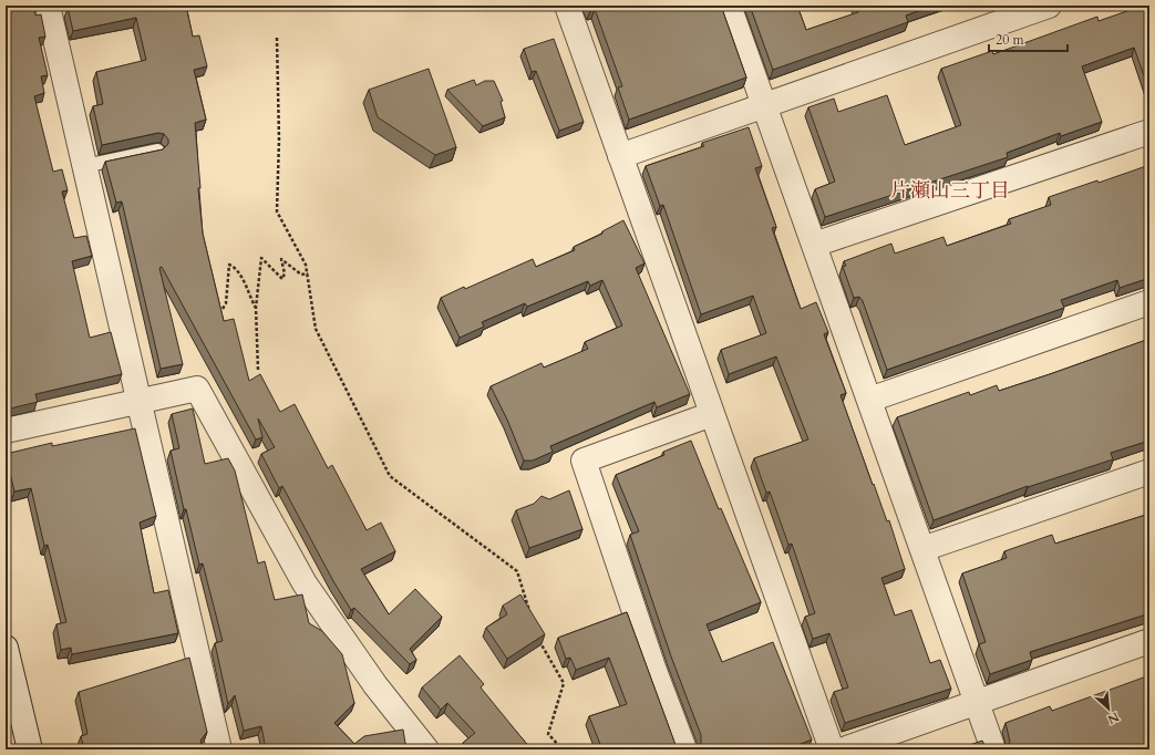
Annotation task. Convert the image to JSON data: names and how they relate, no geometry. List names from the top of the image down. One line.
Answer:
{"districts":["片瀬山三丁目"],"scale_bar":"20 m","north":"bottom right"}
